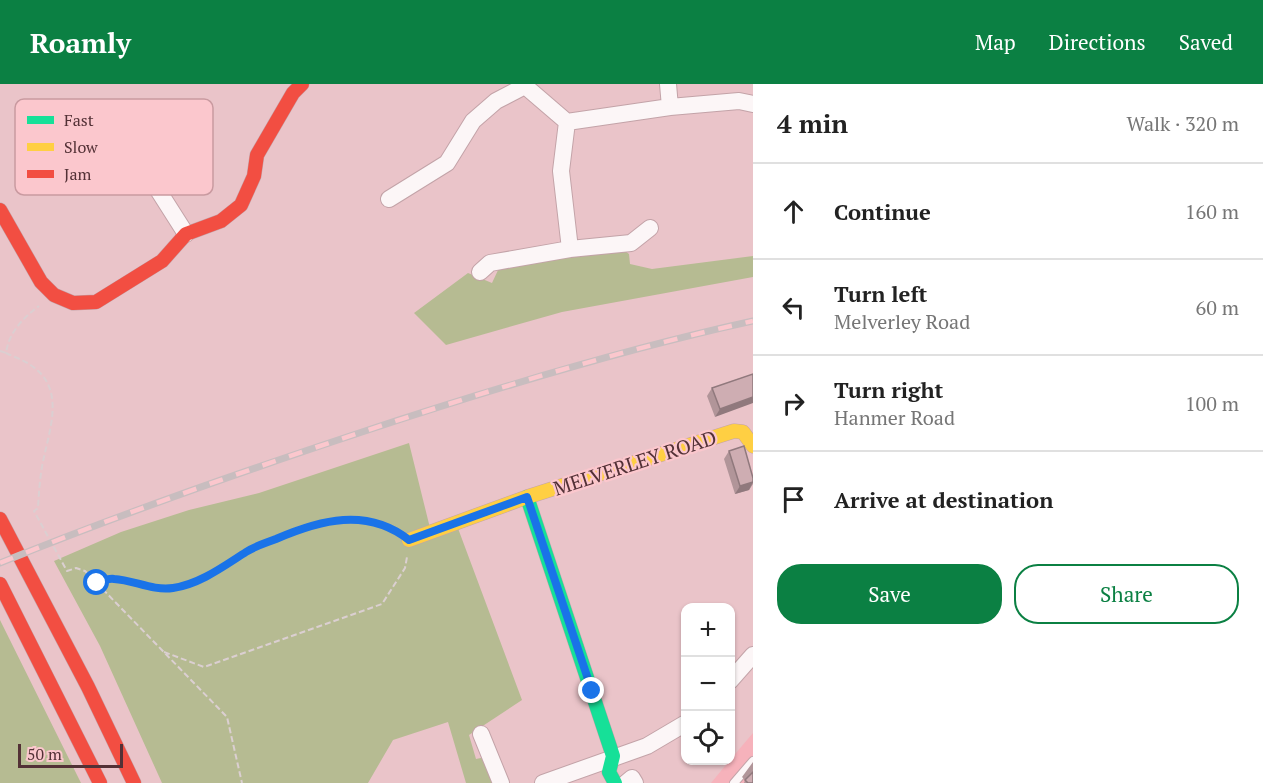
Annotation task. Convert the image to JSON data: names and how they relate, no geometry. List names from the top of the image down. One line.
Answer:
{"streets":{"main road":["MELVERLEY ROAD"]},"legend":["Fast","Slow","Jam"],"scale_bar":"50 m","page":{"header":"Roamly","nav":["Map","Directions","Saved"],"heading":["4 min","Walk · 320 m"],"list":[["Continue","160 m"],["Turn left","Melverley Road","60 m"],["Turn right","Hanmer Road","100 m"],"Arrive at destination"],"buttons":["Save","Share"],"map_buttons":["+","−"],"scale":"50 m"}}
